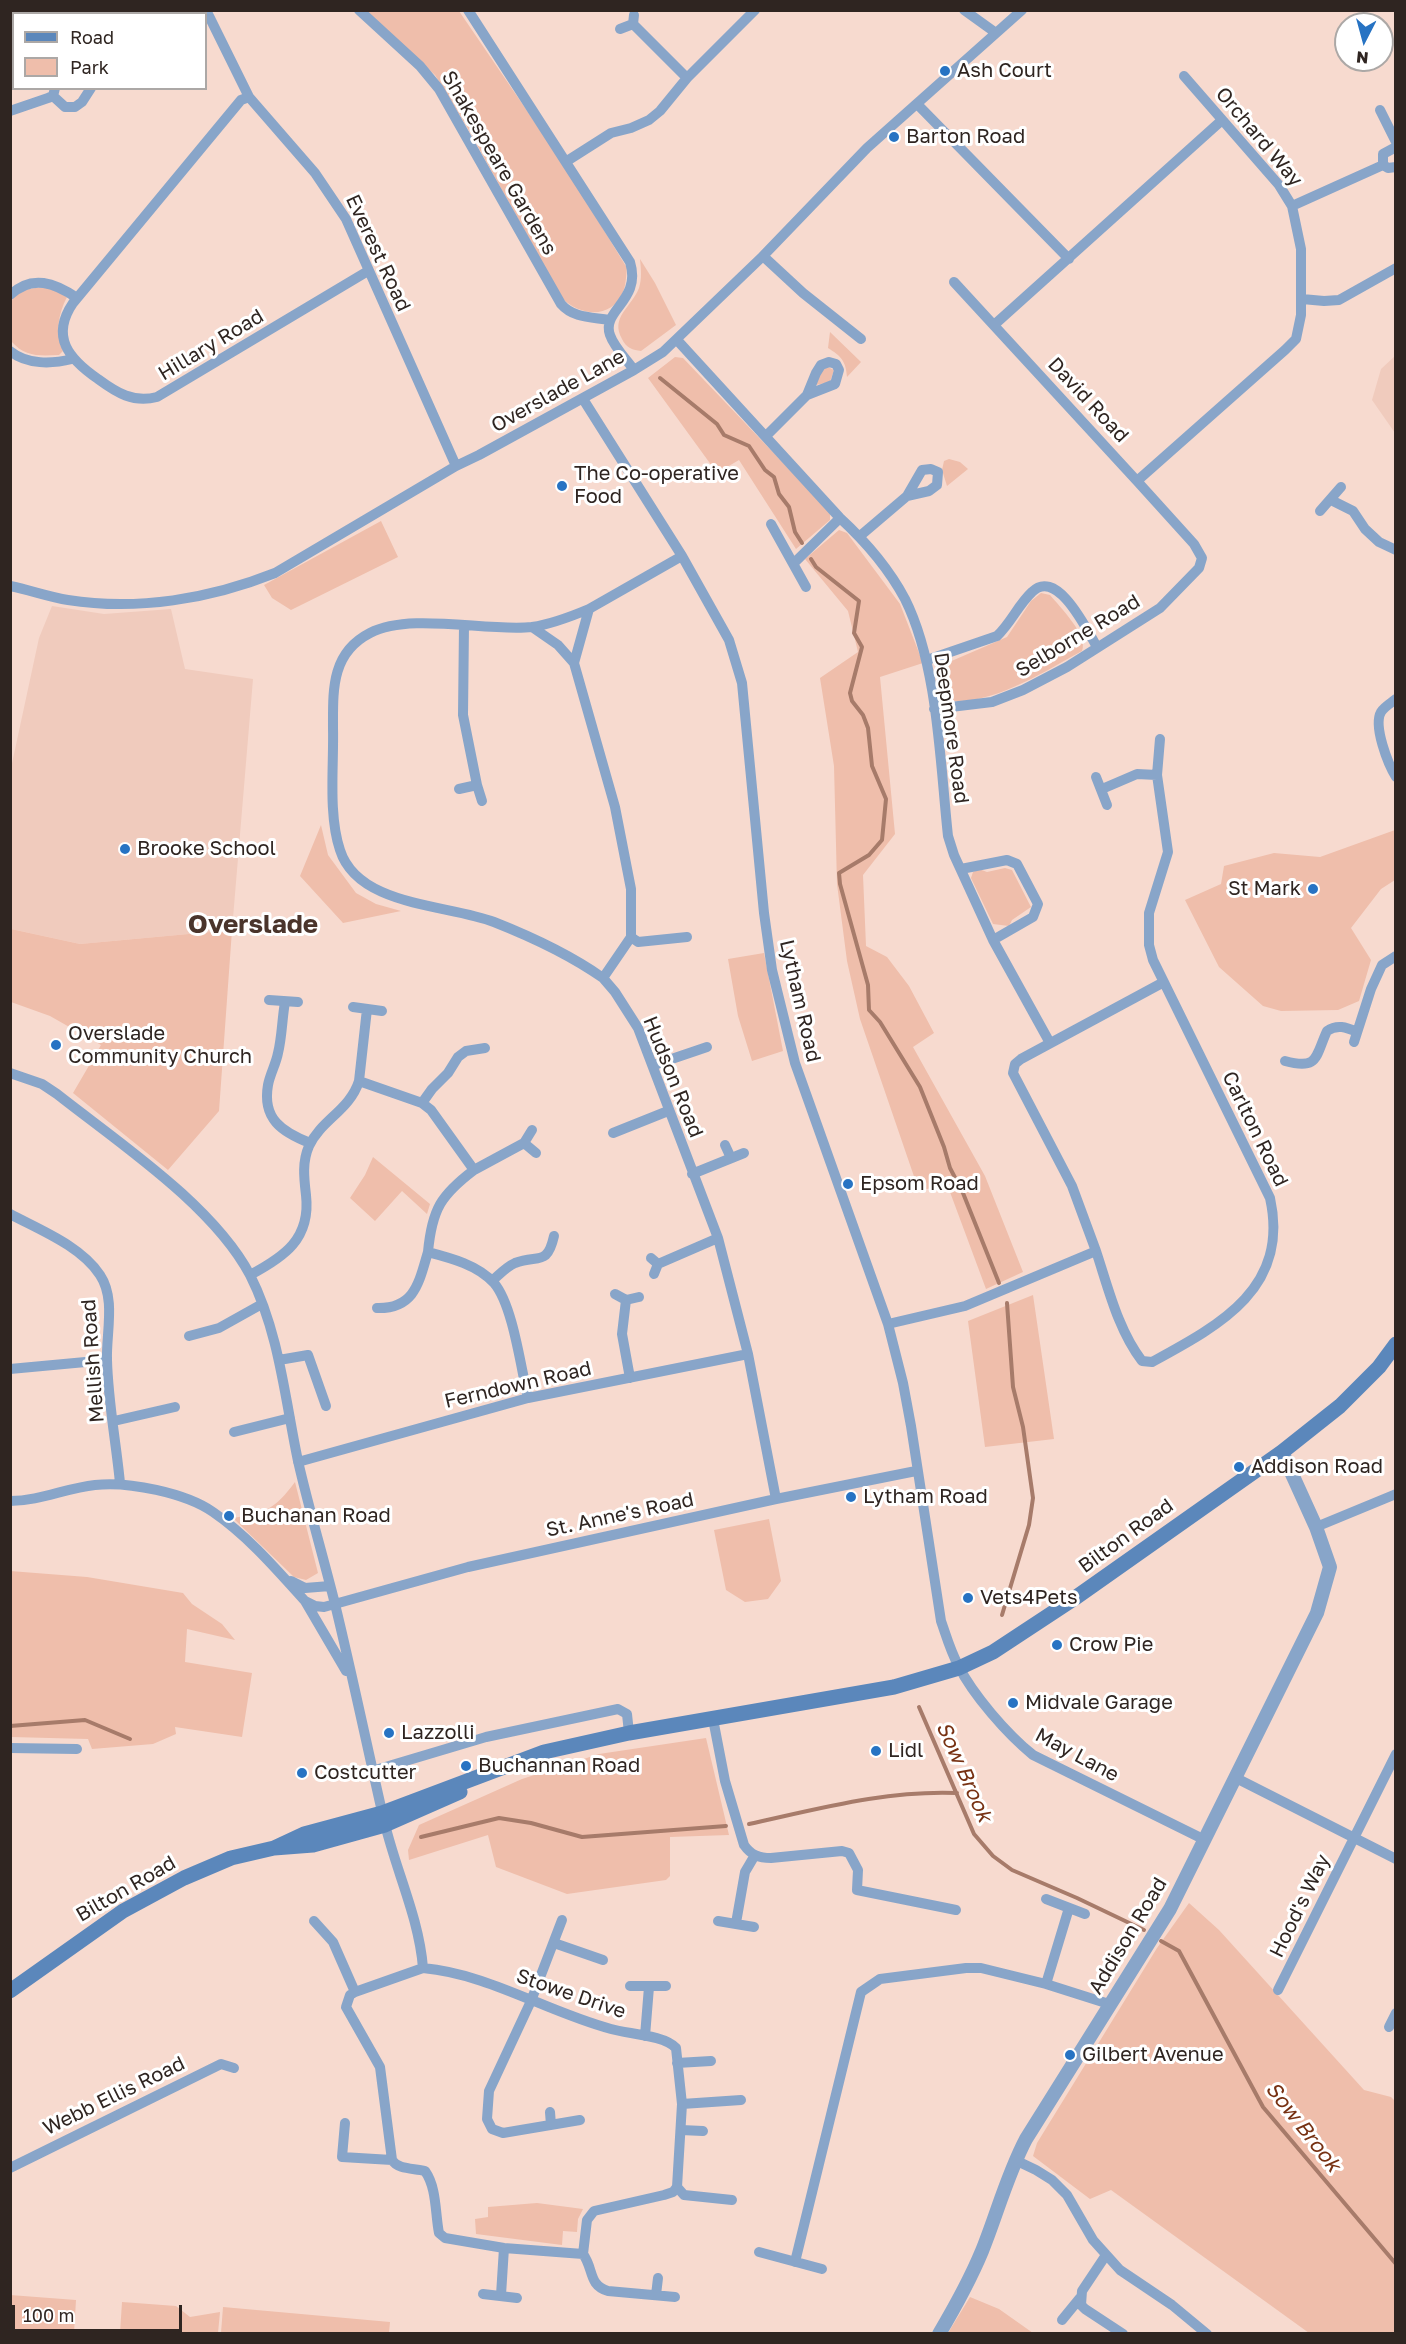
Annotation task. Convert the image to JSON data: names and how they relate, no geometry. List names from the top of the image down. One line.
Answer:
{"streets":{"main road":["Bilton Road"],"street":["Orchard Way","Shakespeare Gardens","Everest Road","Hillary Road","Overslade Lane","David Road","Selborne Road","Deepmore Road","Lytham Road","Hudson Road","Carlton Road","Mellish Road","Ferndown Road","St. Anne's Road","May Lane","Hood's Way","Addison Road","Stowe Drive","Webb Ellis Road"]},"crossings":[["Orchard Way","David Road"],["Everest Road","Hillary Road"],["Everest Road","Overslade Lane"],["Overslade Lane","Deepmore Road"],["Overslade Lane","Lytham Road"],["David Road","Selborne Road"],["Selborne Road","Deepmore Road"],["Lytham Road","St. Anne's Road"],["Lytham Road","Bilton Road"],["Lytham Road","May Lane"],["Hudson Road","Ferndown Road"],["Hudson Road","St. Anne's Road"],["Bilton Road","May Lane"],["Bilton Road","Addison Road"],["May Lane","Addison Road"]],"districts":["Overslade"],"water":["Sow Brook"],"places":["Ash Court","Barton Road","The Co-operative Food","Brooke School","St Mark","Overslade Community Church","Epsom Road","Addison Road","Lytham Road","Buchanan Road","Vets4Pets","Crow Pie","Midvale Garage","Lazzolli","Lidl","Buchannan Road","Costcutter","Gilbert Avenue"],"legend":["Road","Park"],"scale_bar":"100 m","north":"bottom"}
